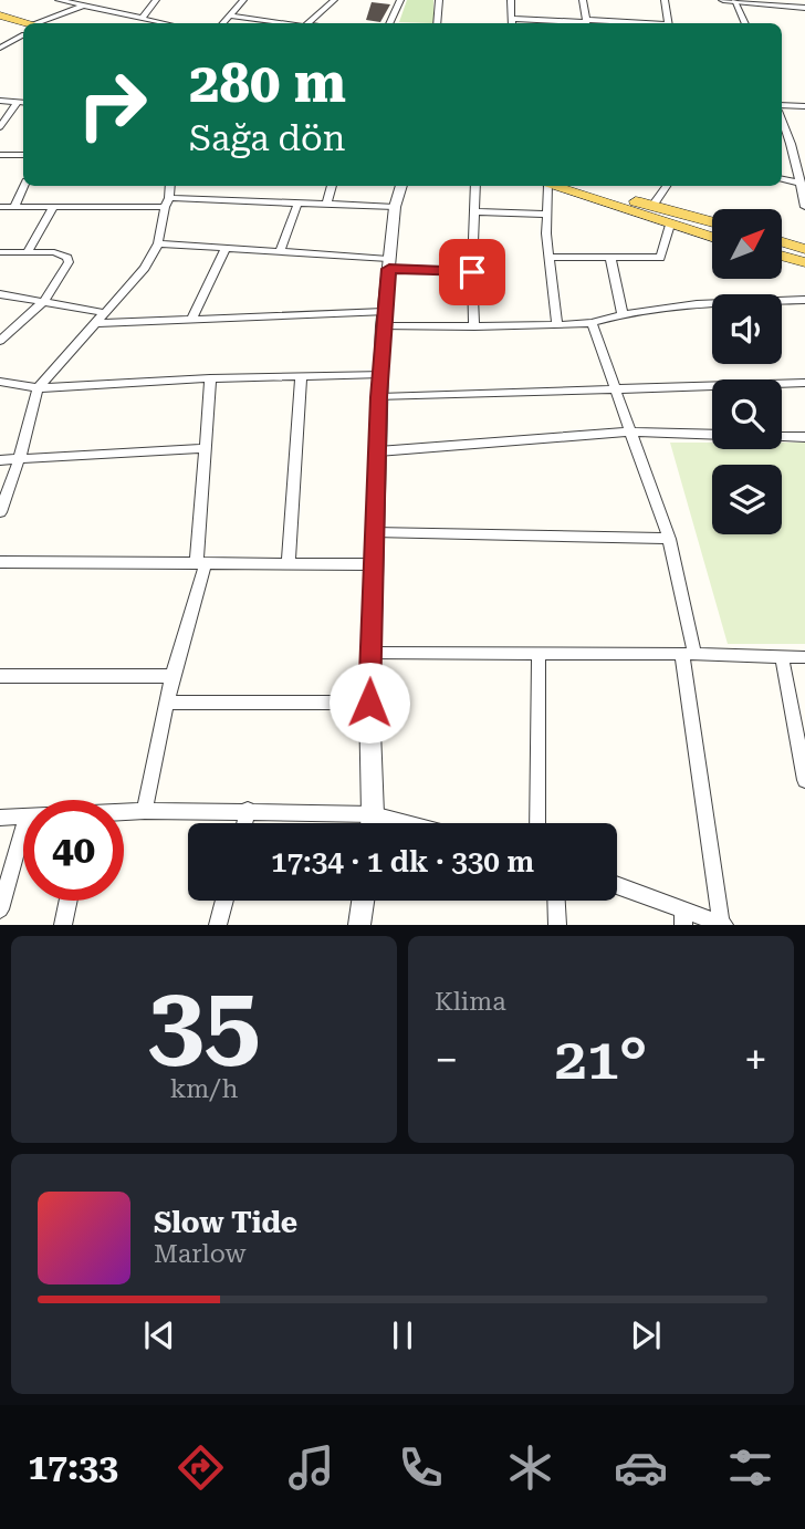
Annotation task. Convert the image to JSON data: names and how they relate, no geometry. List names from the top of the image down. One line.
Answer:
{"north":"top right","page":{"turn":["280 m","Sağa dön"],"limit":"40","trip":"17:34 · 1 dk · 330 m","tile":[["35","km/h"],"Klima"],"heat":["−","21°","+"],"song":["Slow Tide","Marlow"],"tabs":"17:33"}}
